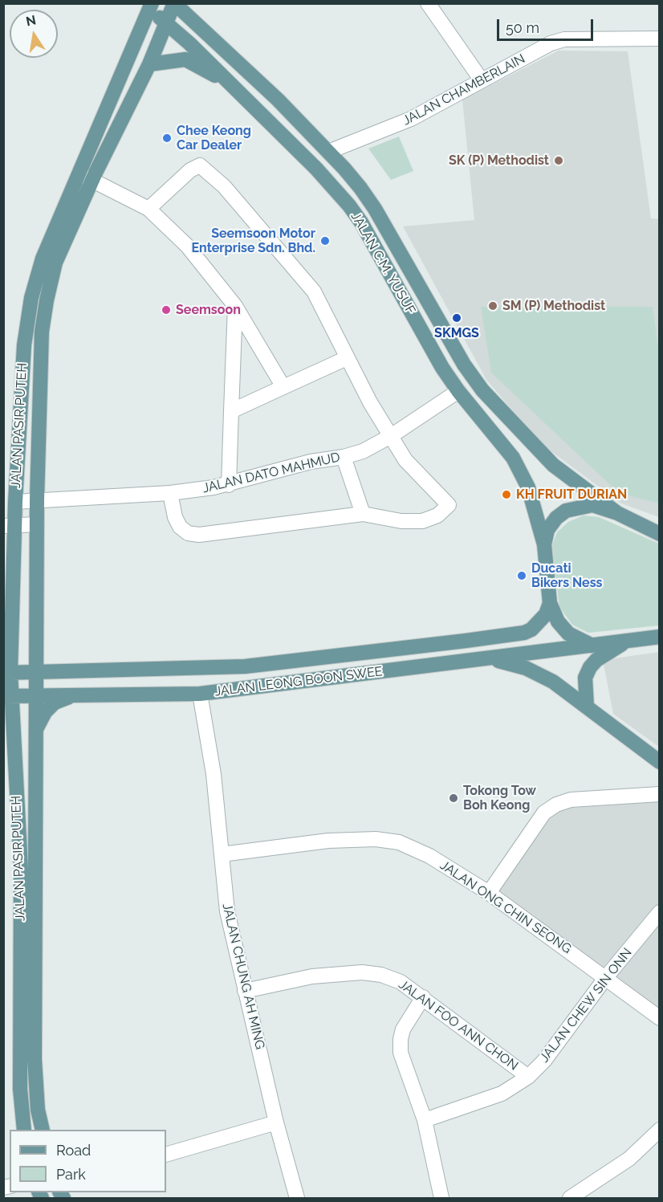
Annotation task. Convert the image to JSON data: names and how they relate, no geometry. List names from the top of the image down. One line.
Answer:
{"streets":{"main road":["JALAN C.M. YUSUF","JALAN PASIR PUTEH","JALAN LEONG BOON SWEE"],"street":["JALAN CHAMBERLAIN","JALAN DATO MAHMUD","JALAN ONG CHIN SEONG","JALAN CHUNG AH MING","JALAN CHEW SIN ONN","JALAN FOO ANN CHON"]},"crossings":[["JALAN CHAMBERLAIN","JALAN C.M. YUSUF"],["JALAN C.M. YUSUF","JALAN PASIR PUTEH"],["JALAN C.M. YUSUF","JALAN DATO MAHMUD"],["JALAN C.M. YUSUF","JALAN LEONG BOON SWEE"],["JALAN PASIR PUTEH","JALAN DATO MAHMUD"],["JALAN PASIR PUTEH","JALAN LEONG BOON SWEE"],["JALAN LEONG BOON SWEE","JALAN CHUNG AH MING"],["JALAN ONG CHIN SEONG","JALAN CHUNG AH MING"],["JALAN ONG CHIN SEONG","JALAN CHEW SIN ONN"],["JALAN CHUNG AH MING","JALAN FOO ANN CHON"],["JALAN CHEW SIN ONN","JALAN FOO ANN CHON"]],"places":["Chee Keong Car Dealer","SK (P) Methodist","Seemsoon Motor Enterprise Sdn. Bhd.","SM (P) Methodist","Seemsoon","SKMGS","KH FRUIT DURIAN","Ducati Bikers Ness","Tokong Tow Boh Keong"],"legend":["Road","Park"],"scale_bar":"50 m","north":"top"}
